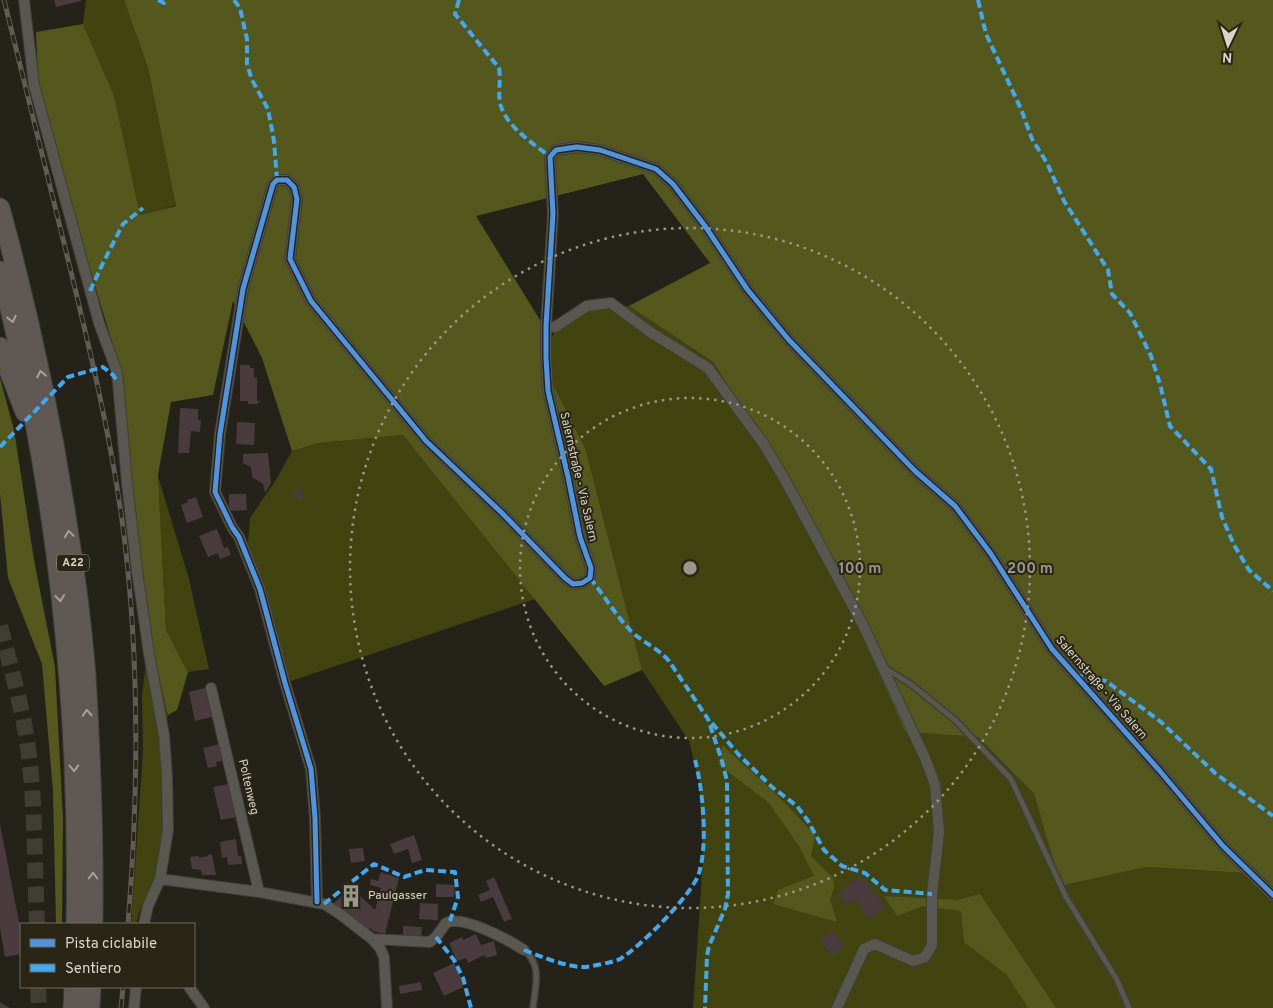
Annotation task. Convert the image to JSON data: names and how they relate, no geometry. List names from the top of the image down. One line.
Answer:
{"streets":{"highway":["A22"],"street":["Salernstraße - Via Salern","Poltenweg"]},"places":{"building":["Paulgasser"]},"legend":["Pista ciclabile","Sentiero"],"north":"bottom","rings":["100 m","200 m"]}
